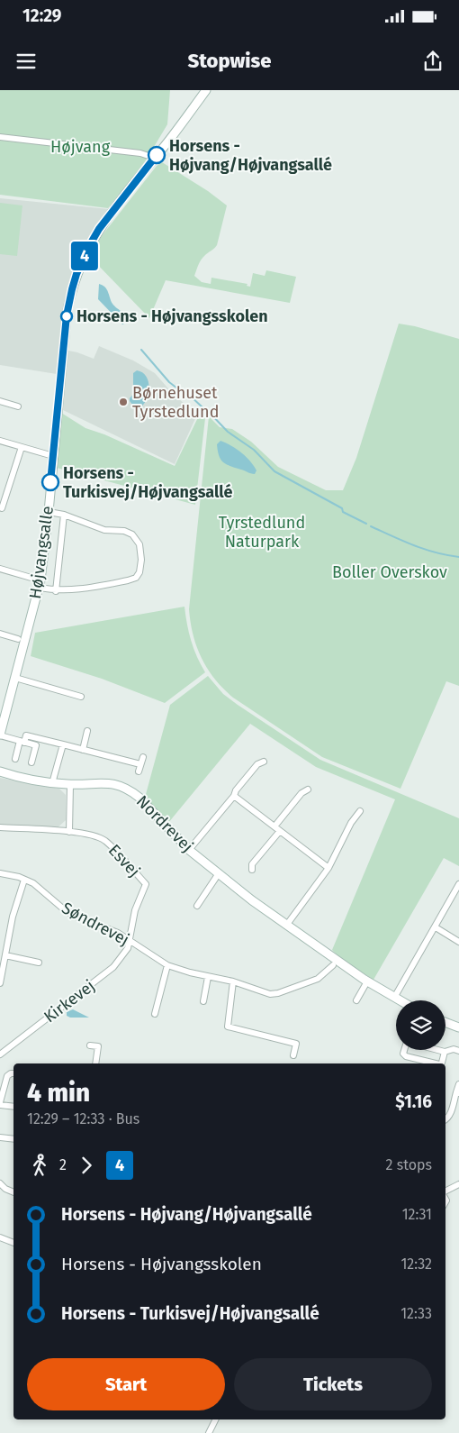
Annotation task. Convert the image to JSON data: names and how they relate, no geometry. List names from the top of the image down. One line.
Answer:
{"streets":{"street":["Højvangsalle","Nordrevej","Esvej","Søndrevej","Kirkevej"]},"crossings":[["Esvej","Søndrevej"],["Esvej","Kirkevej"],["Søndrevej","Kirkevej"]],"parks":["Højvang","Tyrstedlund Naturpark","Boller Overskov"],"places":["Horsens - Højvang/Højvangsallé","Horsens - Højvangsskolen","Børnehuset Tyrstedlund","Horsens - Turkisvej/Højvangsallé"],"lines":["bus line 4"],"page":{"status":"12:29","header":"Stopwise","on_map":"4","heading":["4 min","12:29 – 12:33 · Bus","$1.16"],"legs":["2","4","2 stops"],"list":[{"name":"Horsens - Højvang/Højvangsallé","value":"12:31"},{"name":"Horsens - Højvangsskolen","value":"12:32"},{"name":"Horsens - Turkisvej/Højvangsallé","value":"12:33"}],"buttons":["Start","Tickets"]}}
